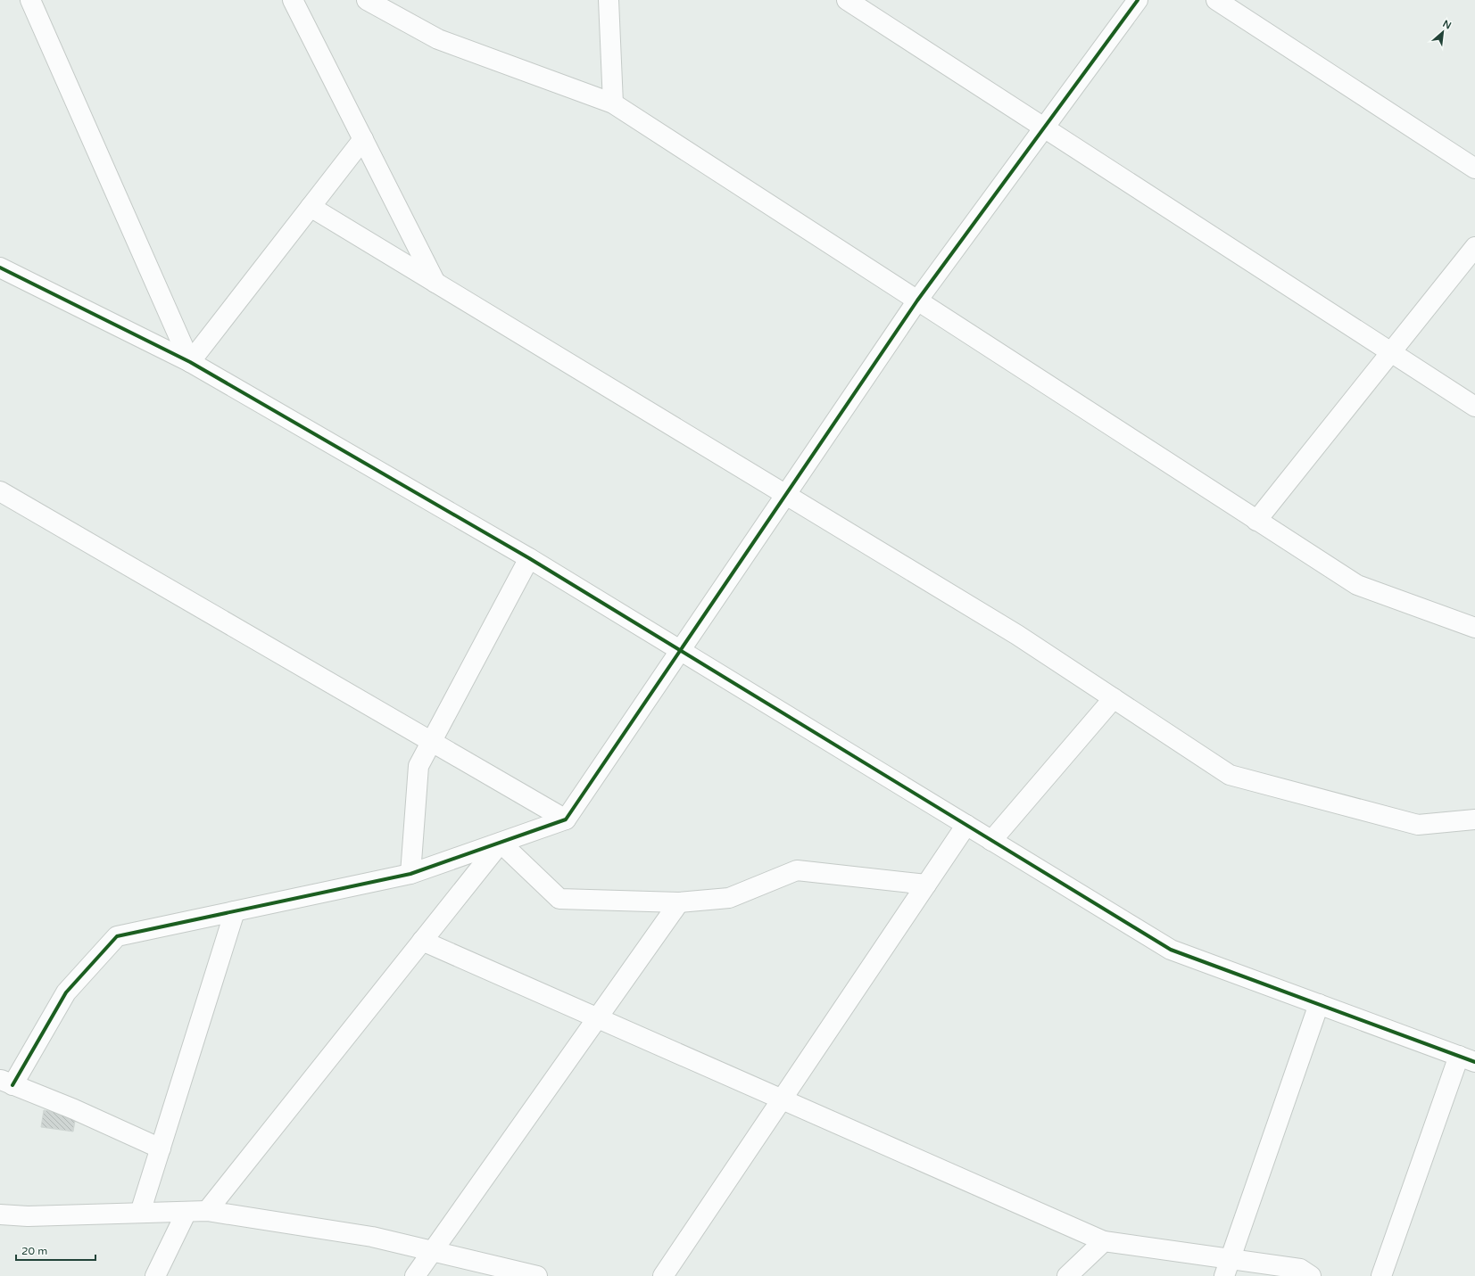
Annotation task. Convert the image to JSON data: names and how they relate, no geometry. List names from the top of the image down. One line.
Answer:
{"scale_bar":"20 m","north":"top right"}
